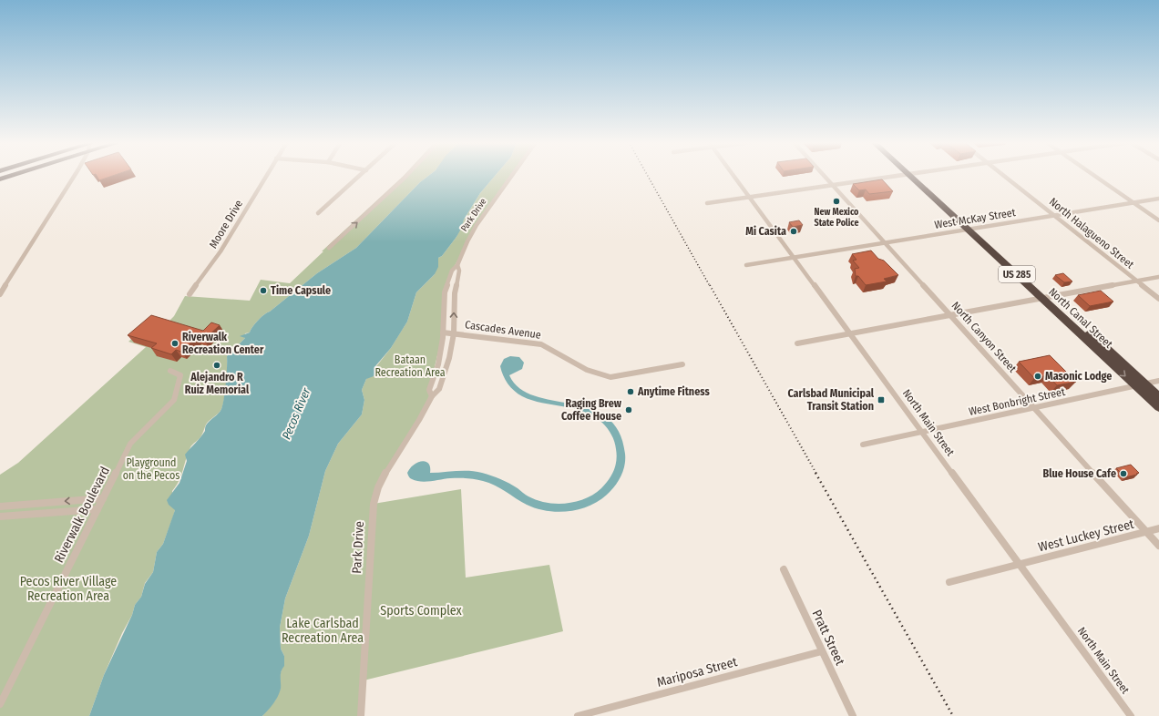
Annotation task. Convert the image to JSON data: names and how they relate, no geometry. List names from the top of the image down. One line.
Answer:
{"streets":{"highway":["US 285","North Canal Street"],"street":["Park Drive","West McKay Street","Moore Drive","North Halagueno Street","Cascades Avenue","North Canyon Street","West Bonbright Street","North Main Street","Riverwalk Boulevard","West Luckey Street","Pratt Street","Mariposa Street"]},"crossings":[["Park Drive","Cascades Avenue"],["West McKay Street","North Halagueno Street"],["West McKay Street","North Canal Street"],["West McKay Street","North Canyon Street"],["West McKay Street","North Main Street"],["North Canal Street","West Bonbright Street"],["North Canyon Street","West Bonbright Street"],["North Canyon Street","West Luckey Street"],["West Bonbright Street","North Main Street"],["North Main Street","West Luckey Street"],["Pratt Street","Mariposa Street"]],"water":["Pecos River"],"parks":["Bataan Recreation Area","Playground on the Pecos","Pecos River Village Recreation Area","Sports Complex","Lake Carlsbad Recreation Area"],"places":{"other":["New Mexico State Police","Mi Casita","Time Capsule","Riverwalk Recreation Center","Alejandro R Ruiz Memorial","Masonic Lodge","Anytime Fitness","Raging Brew Coffee House","Blue House Cafe"],"transit":["Carlsbad Municipal Transit Station"]}}
